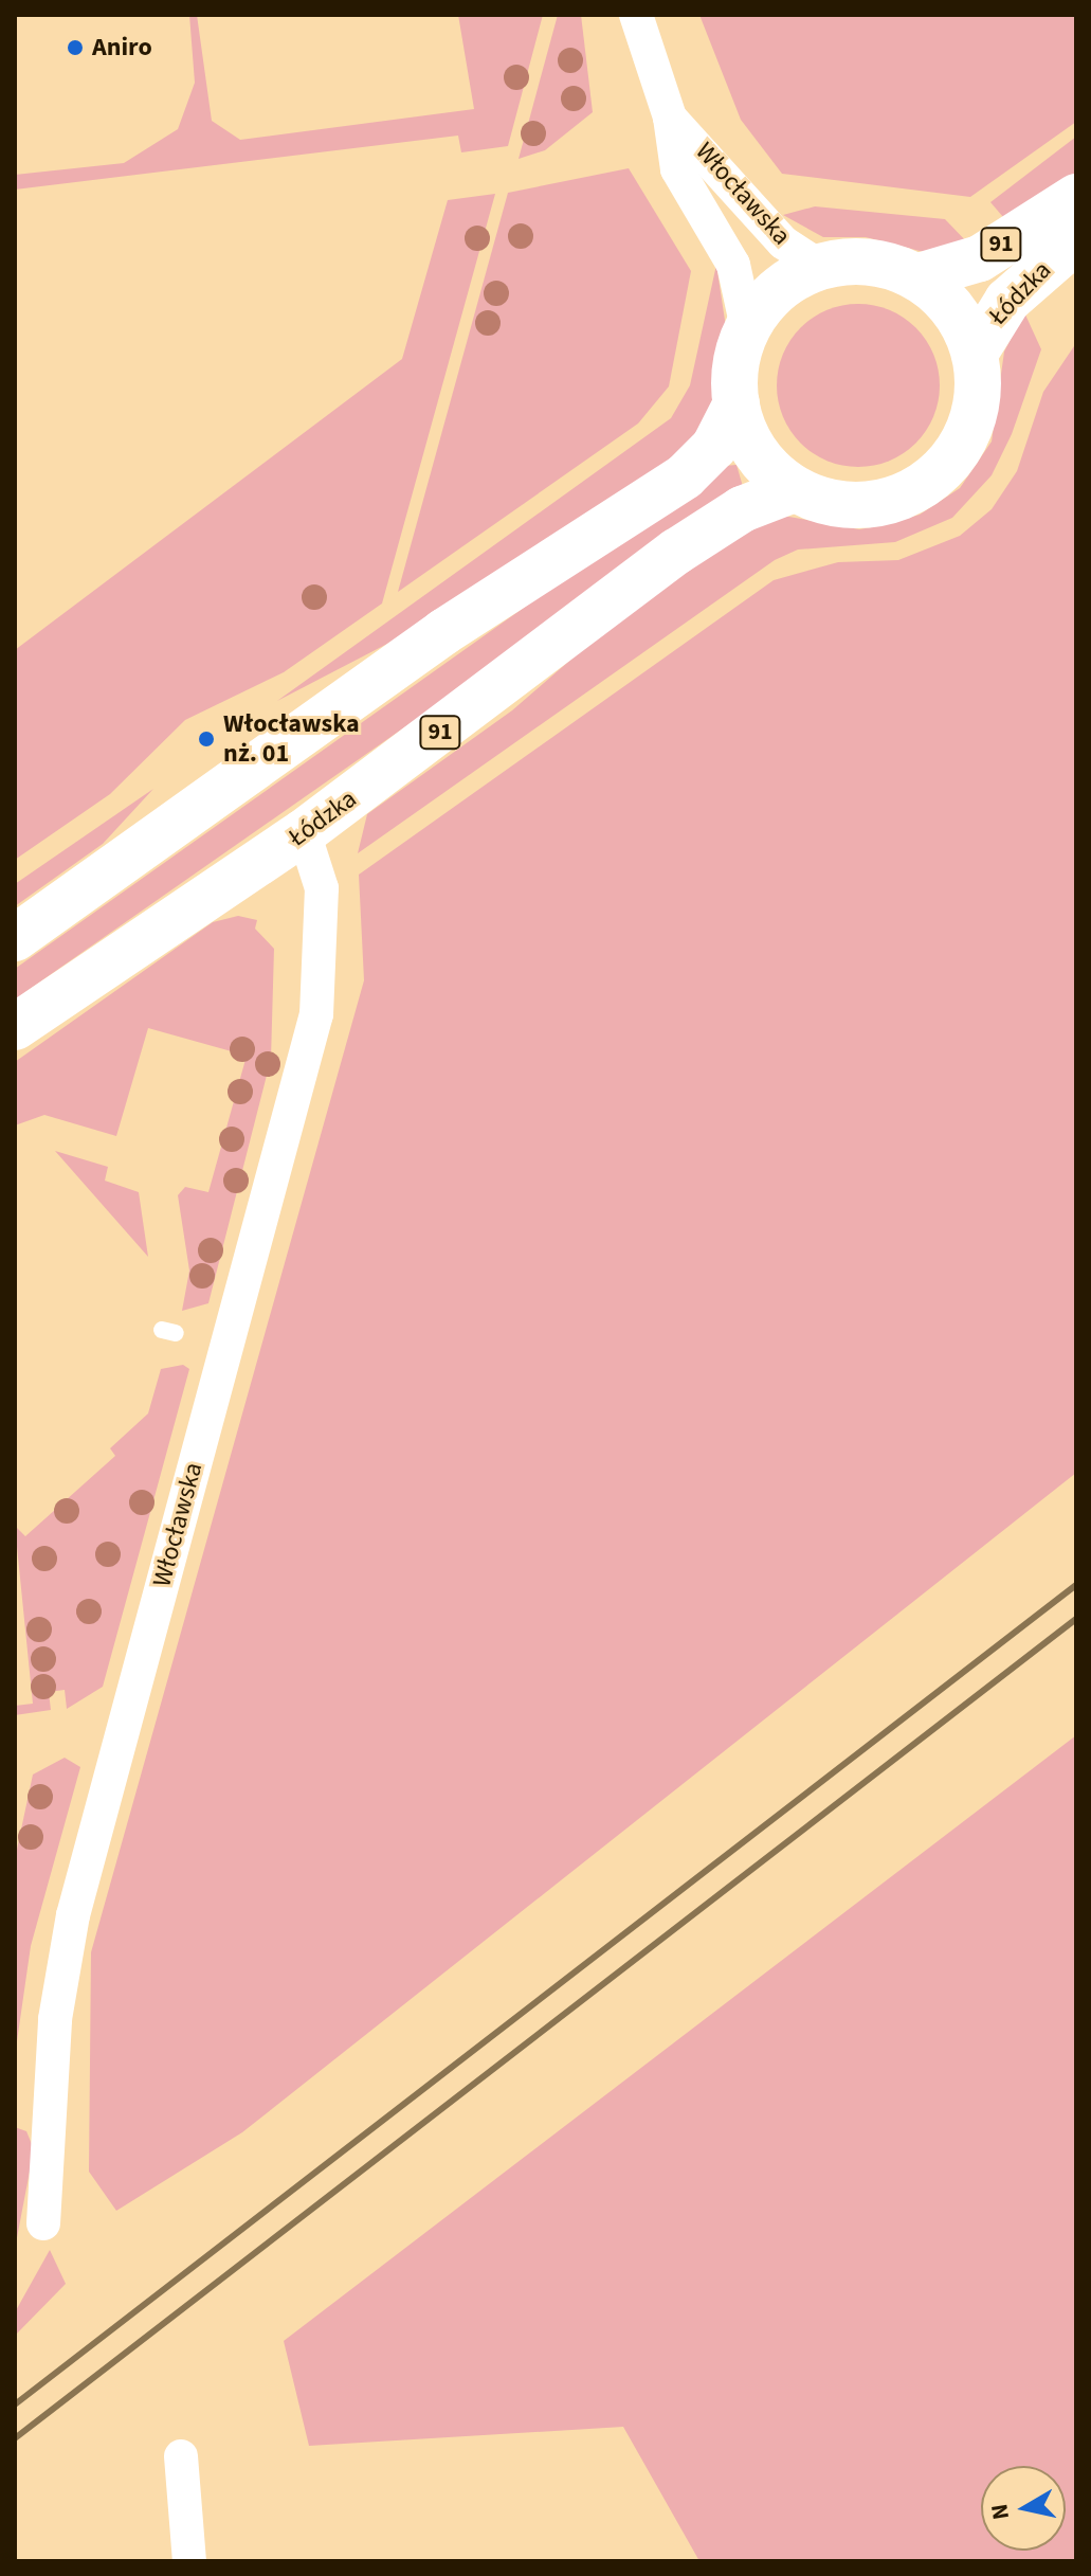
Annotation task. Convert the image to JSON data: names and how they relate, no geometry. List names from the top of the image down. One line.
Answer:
{"streets":{"main road":["91","Łódzka"],"street":["Włocławska"]},"crossings":[["Włocławska","91"],["Włocławska","Łódzka"],["91","Łódzka"]],"places":["Aniro","Włocławska nż. 01"],"north":"left"}
